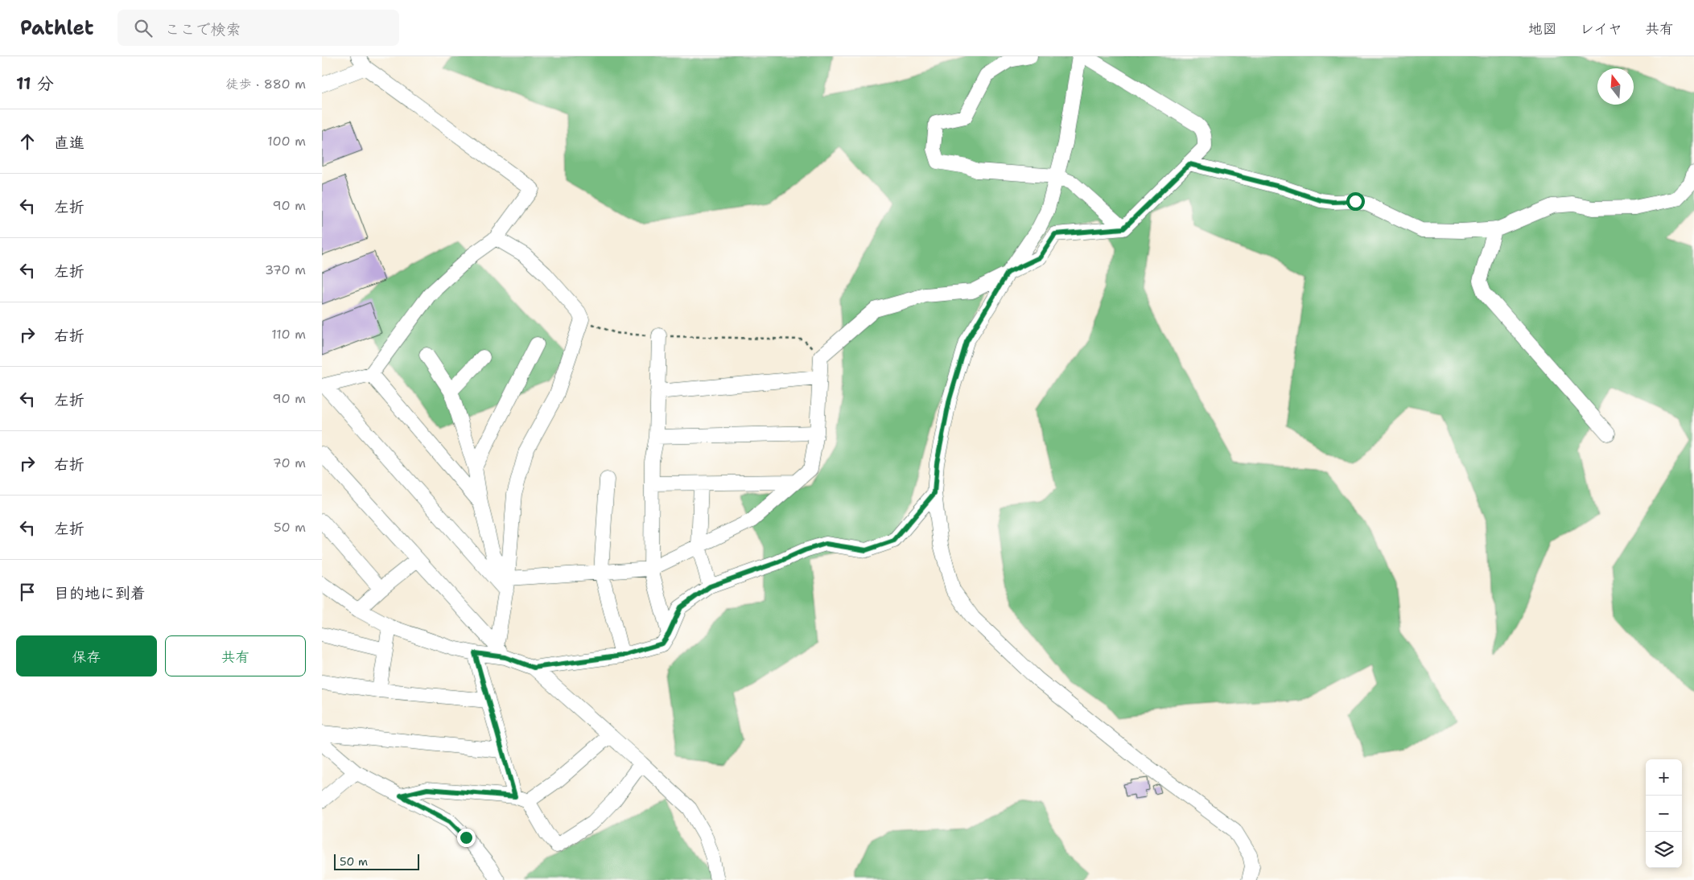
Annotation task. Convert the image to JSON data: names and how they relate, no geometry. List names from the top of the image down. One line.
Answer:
{"scale_bar":"50 m","north":"top","page":{"header":"Pathlet","search":"ここで検索","nav":["地図","レイヤ","共有"],"heading":["11 分","徒歩 · 880 m"],"list":[["直進","100 m"],["左折","90 m"],["左折","370 m"],["右折","110 m"],["左折","90 m"],["右折","70 m"],["左折","50 m"],"目的地に到着"],"buttons":["保存","共有"],"map_buttons":["+","−"],"scale":"50 m"}}
